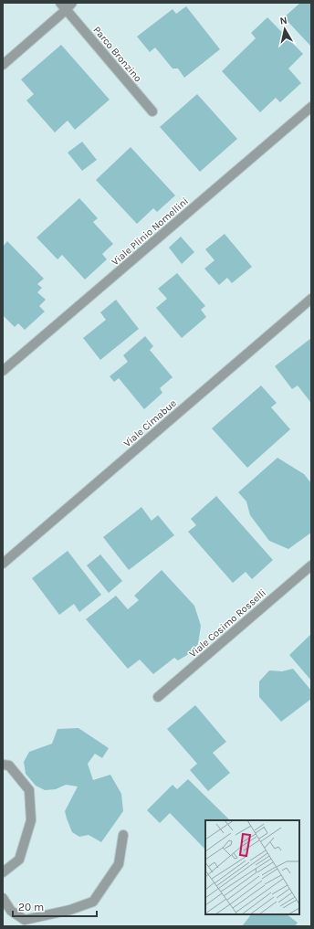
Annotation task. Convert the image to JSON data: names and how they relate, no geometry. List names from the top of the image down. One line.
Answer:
{"streets":{"street":["Parco Bronzino","Viale Plinio Nomellini","Viale Cimabue","Viale Cosimo Rosselli"]},"scale_bar":"20 m","north":"top"}
